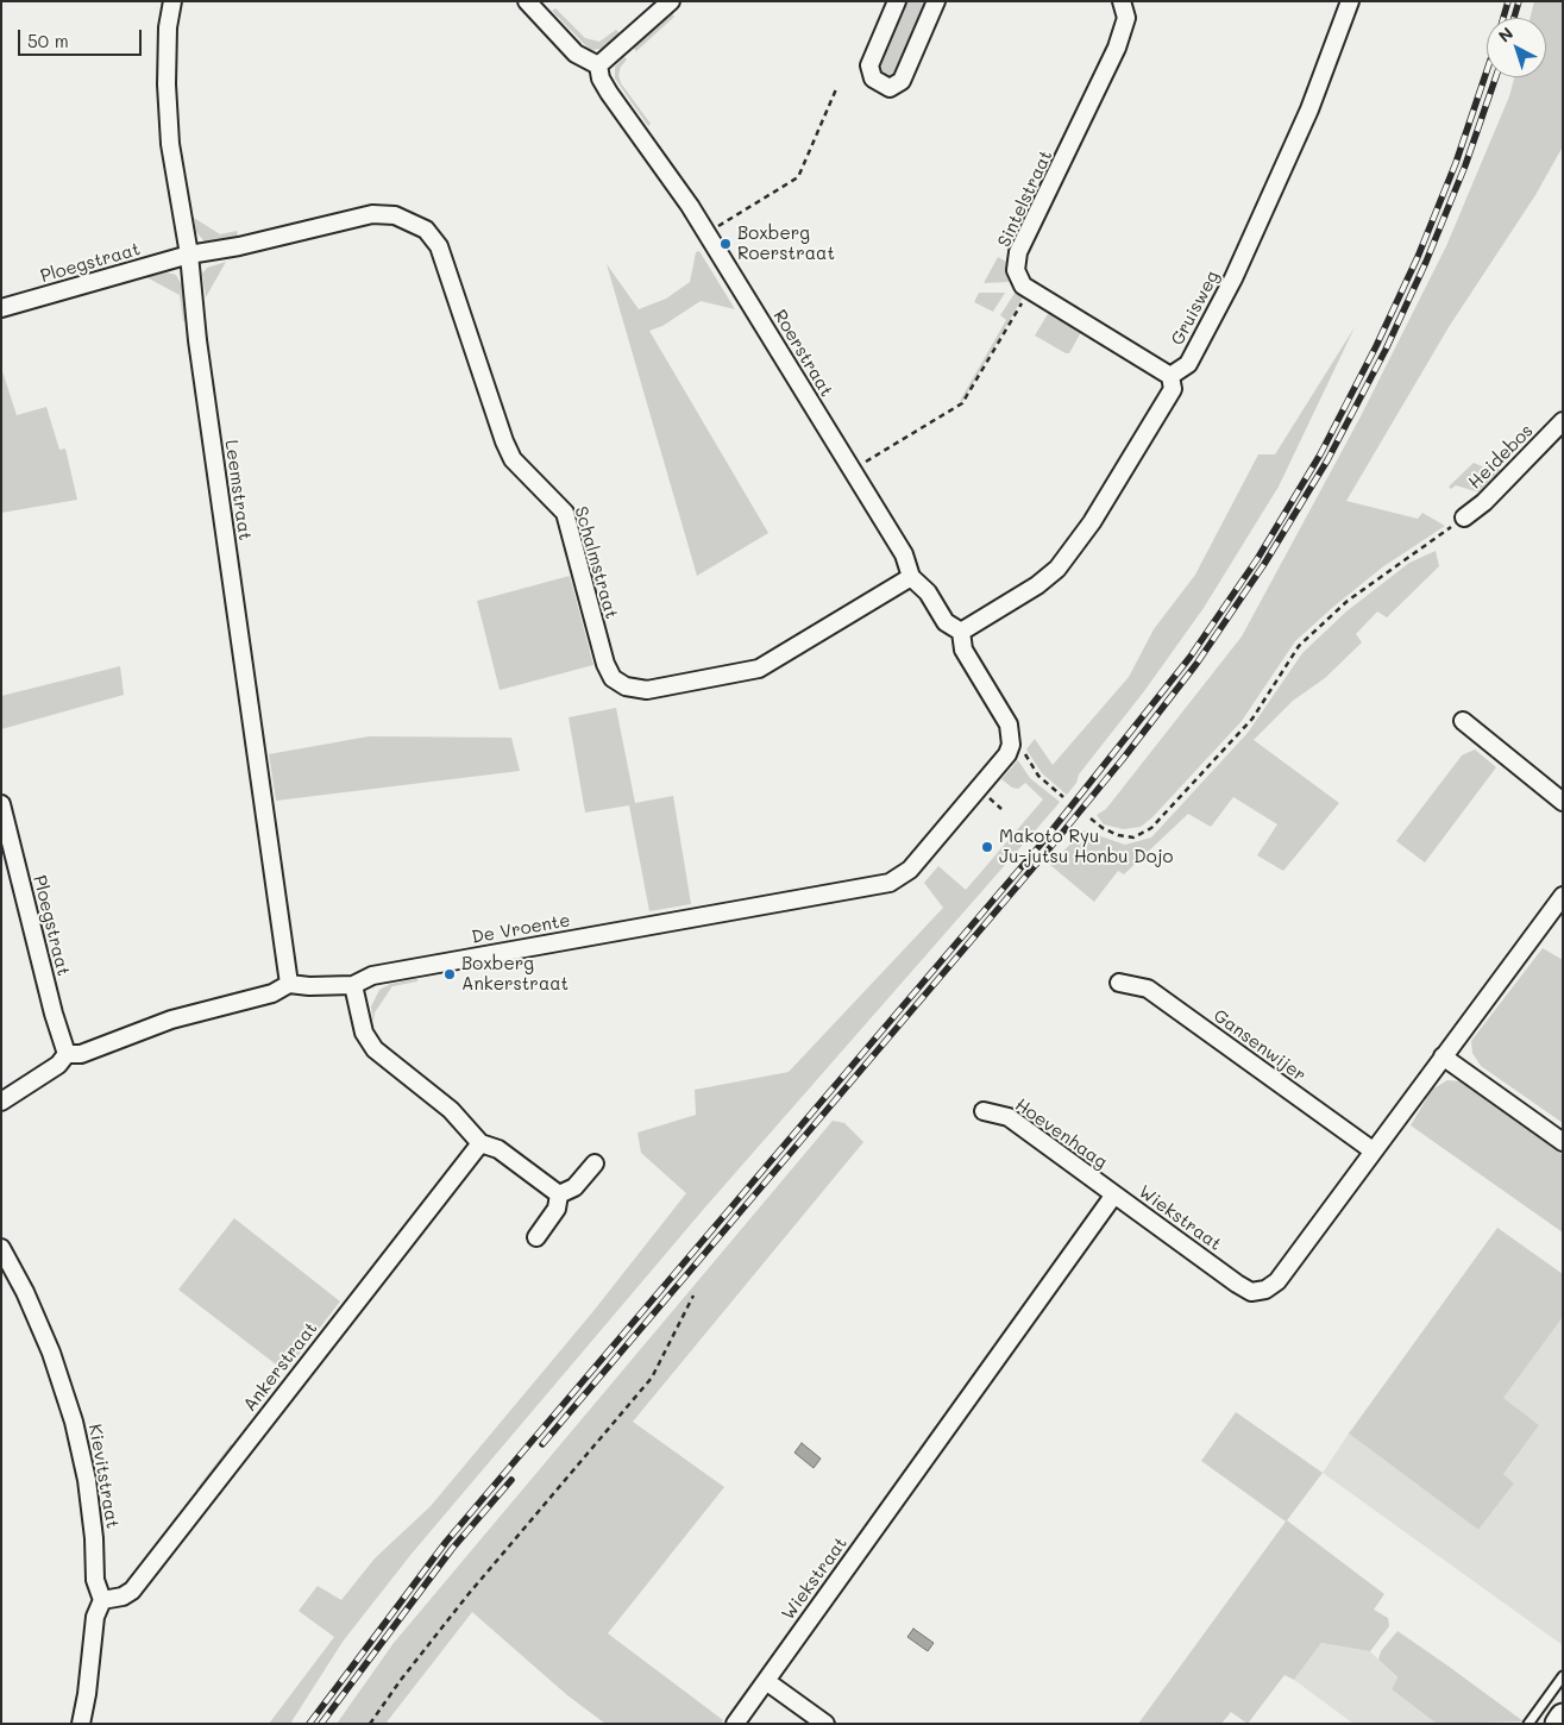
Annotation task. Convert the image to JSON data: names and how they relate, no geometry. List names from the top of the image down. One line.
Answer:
{"streets":{"street":["Sintelstraat","Ploegstraat","Gruisweg","Roerstraat","Heidebos","Leemstraat","Schalmstraat","De Vroente","Gansenwijer","Hoevenhaag","Wiekstraat","Ankerstraat","Kievitstraat"]},"crossings":[["Sintelstraat","Gruisweg"],["Ploegstraat","Leemstraat"],["Ploegstraat","Schalmstraat"],["Ploegstraat","De Vroente"],["Roerstraat","Schalmstraat"],["Roerstraat","De Vroente"],["Leemstraat","Schalmstraat"],["Leemstraat","De Vroente"],["Gansenwijer","Wiekstraat"],["Hoevenhaag","Wiekstraat"],["Ankerstraat","Kievitstraat"]],"places":["Boxberg Roerstraat","Makoto Ryu Ju-jutsu Honbu Dojo","Boxberg Ankerstraat"],"scale_bar":"50 m","north":"top left"}
